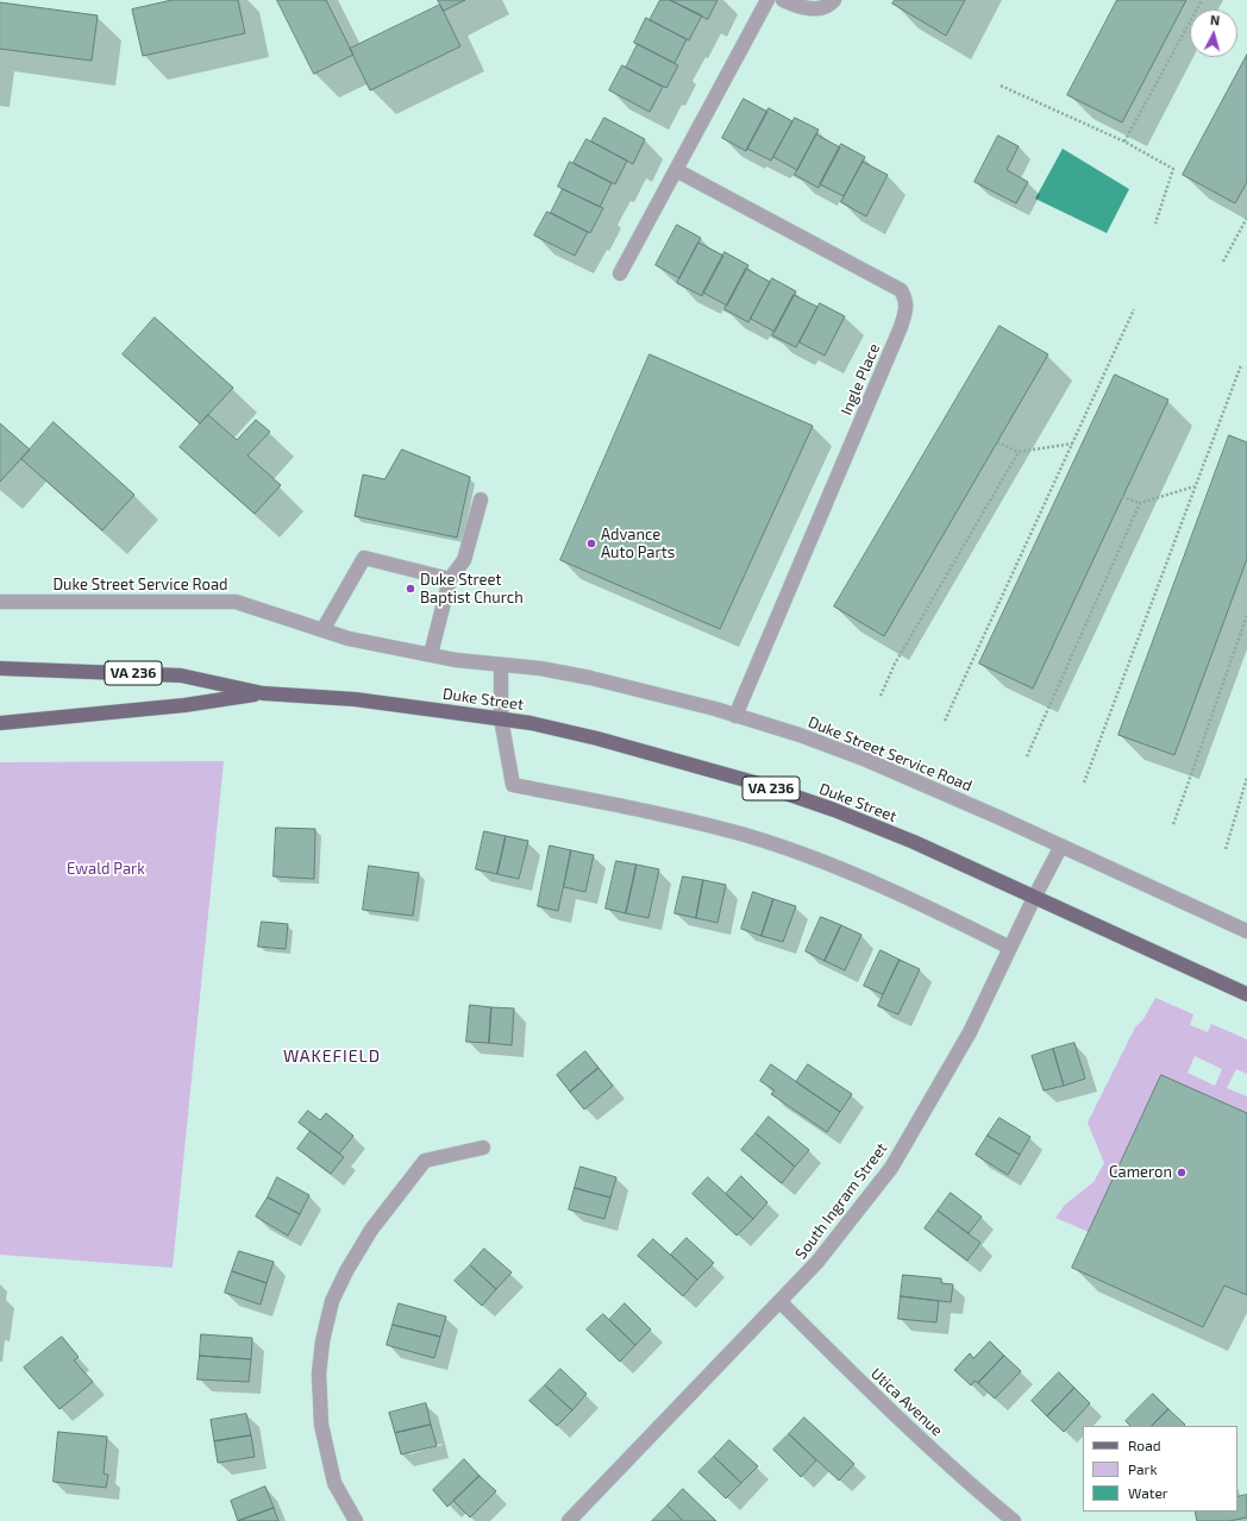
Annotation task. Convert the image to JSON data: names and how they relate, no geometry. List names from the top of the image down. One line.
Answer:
{"streets":{"main road":["VA 236","Duke Street"],"street":["Ingle Place","Duke Street Service Road","South Ingram Street","Utica Avenue"]},"crossings":[["Ingle Place","Duke Street Service Road"],["Duke Street Service Road","South Ingram Street"],["Duke Street","South Ingram Street"],["South Ingram Street","Utica Avenue"]],"districts":["WAKEFIELD"],"parks":["Ewald Park"],"places":["Advance Auto Parts","Duke Street Baptist Church","Cameron"],"legend":["Road","Park","Water"],"north":"top"}
